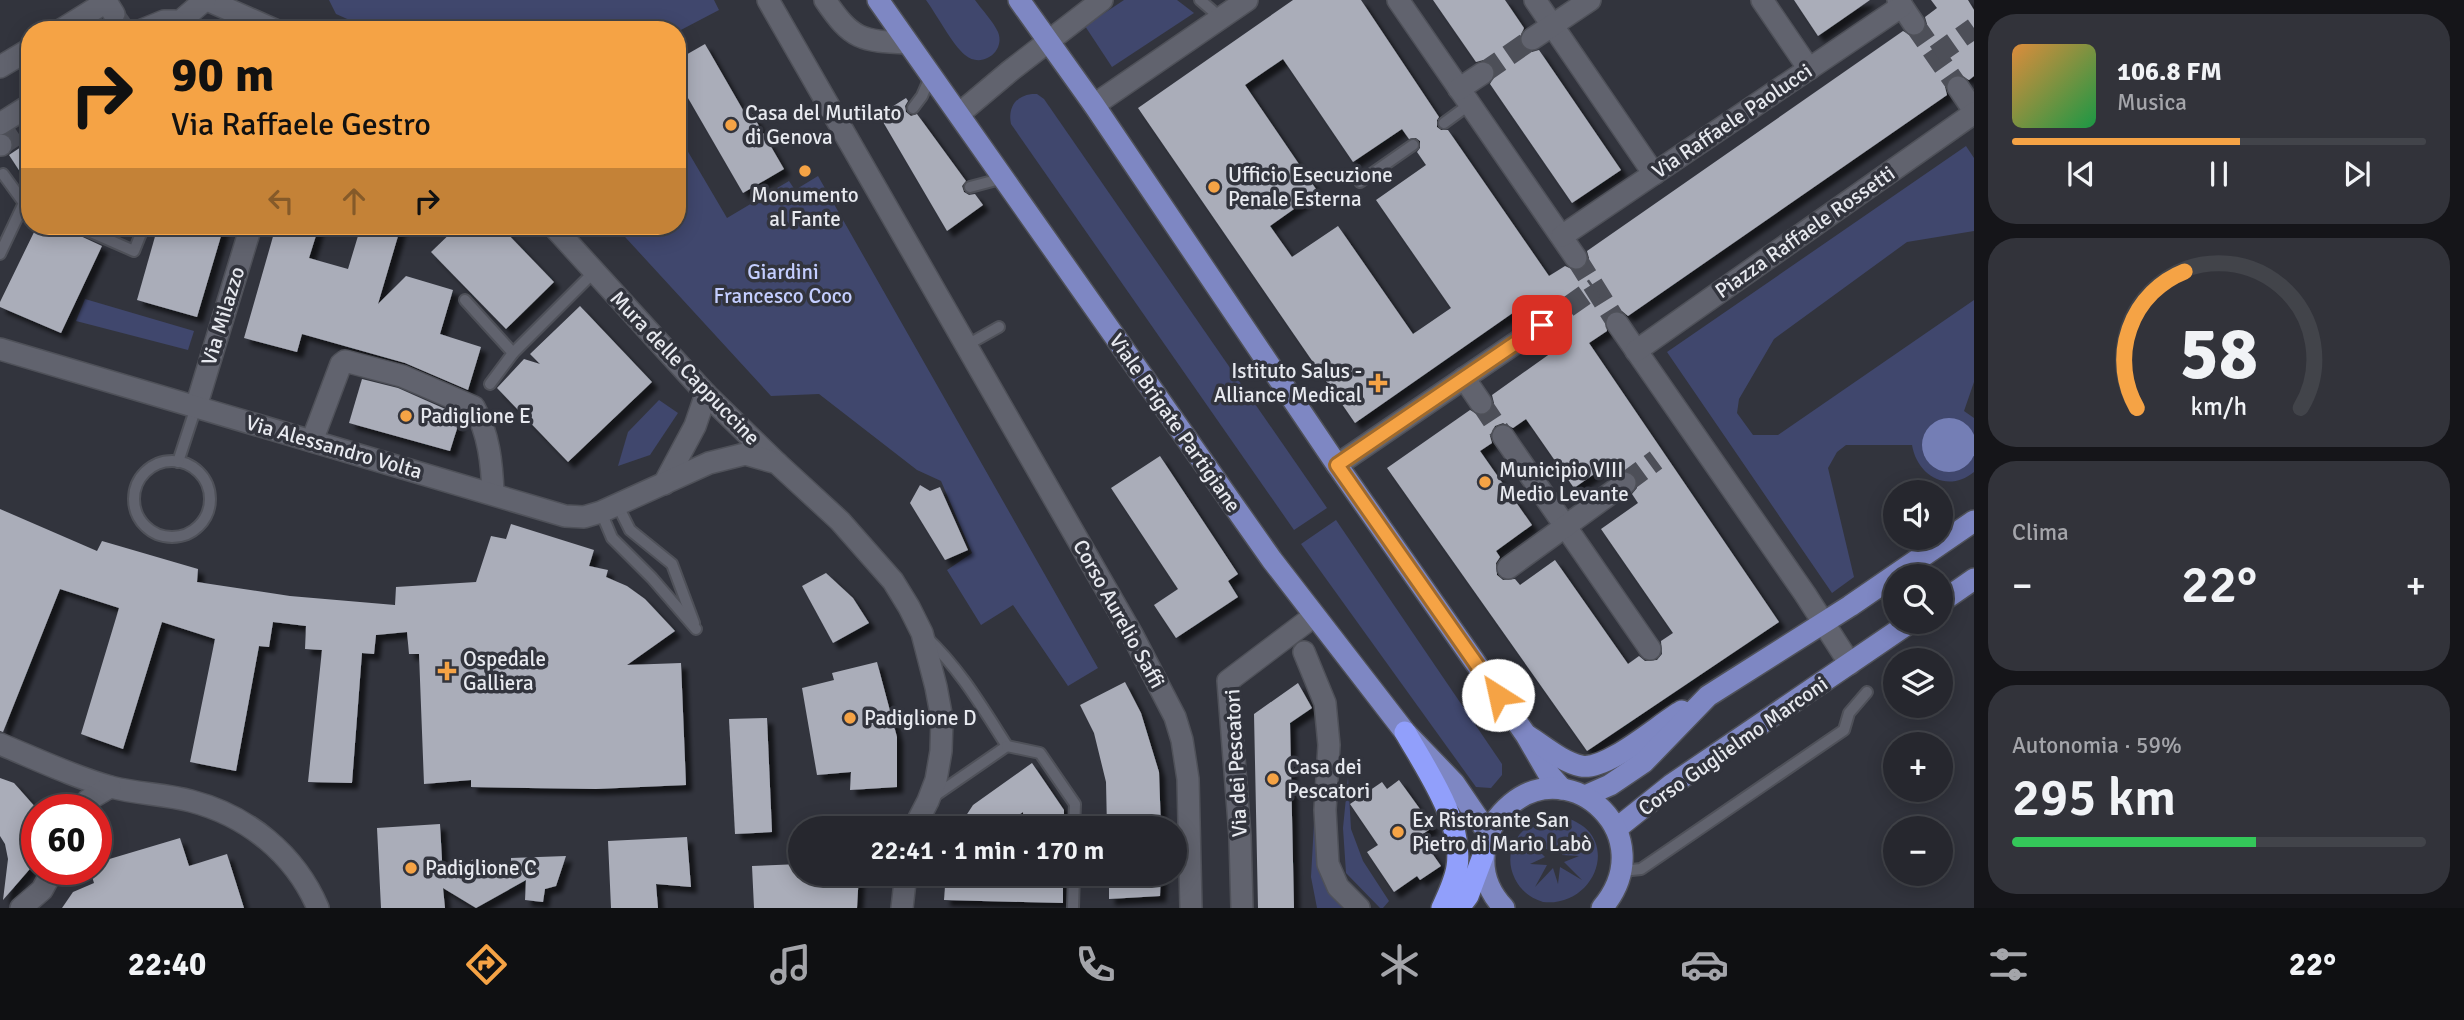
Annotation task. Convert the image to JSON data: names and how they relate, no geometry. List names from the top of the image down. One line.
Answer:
{"streets":{"main road":["Viale Brigate Partigiane","Corso Guglielmo Marconi"],"street":["Via Raffaele Paolucci","Piazza Raffaele Rossetti","Via Milazzo","Mura delle Cappuccine","Via Alessandro Volta","Corso Aurelio Saffi","Via dei Pescatori"]},"crossings":[["Via Milazzo","Via Alessandro Volta"],["Mura delle Cappuccine","Via Alessandro Volta"],["Viale Brigate Partigiane","Via dei Pescatori"]],"parks":["Giardini Francesco Coco"],"places":{"other":["Casa del Mutilato di Genova","Monumento al Fante","Ufficio Esecuzione Penale Esterna","Padiglione E","Municipio VIII Medio Levante","Padiglione D","Casa dei Pescatori","Ex Ristorante San Pietro di Mario Labò","Padiglione C"],"health":["Istituto Salus - Alliance Medical","Ospedale Galliera"]},"page":{"turn":["90 m","Via Raffaele Gestro"],"song":["106.8 FM","Musica"],"tile":["Clima",["Autonomia · 59%","295 km"]],"map_buttons":["+","−"],"heat":["−","22°","+"],"limit":"60","trip":"22:41 · 1 min · 170 m","tabs":["22:40","22°"],"gauge":["58","km/h"]}}
